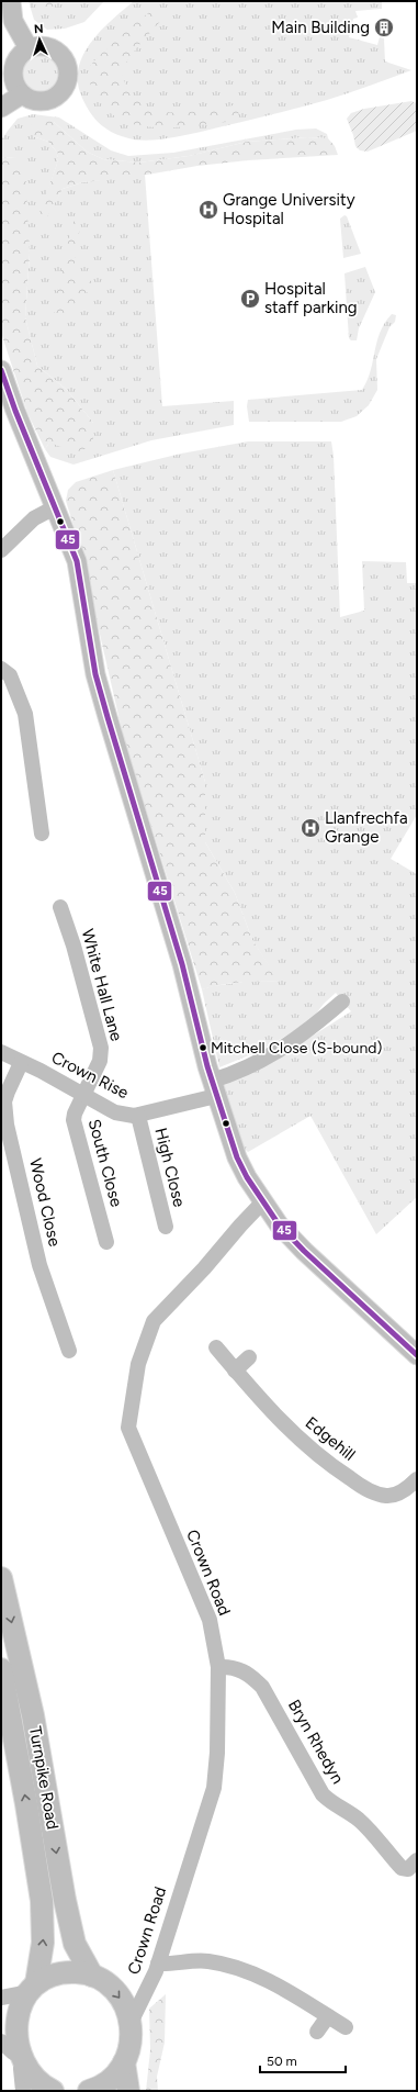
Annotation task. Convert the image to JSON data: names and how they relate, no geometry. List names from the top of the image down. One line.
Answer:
{"streets":{"highway":["Turnpike Road"],"street":["White Hall Lane","Crown Rise","South Close","High Close","Wood Close","Edgehill","Crown Road","Bryn Rhedyn"]},"crossings":[["White Hall Lane","Crown Rise"],["White Hall Lane","South Close"],["Crown Rise","South Close"],["Crown Rise","High Close"],["Crown Rise","Wood Close"],["Crown Road","Bryn Rhedyn"]],"places":{"building":["Main Building"],"hospital":["Grange University Hospital","Llanfrechfa Grange"],"parking":["Hospital staff parking"],"other":["Mitchell Close (S-bound)"]},"lines":["transit line 45"],"scale_bar":"50 m","north":"top"}
